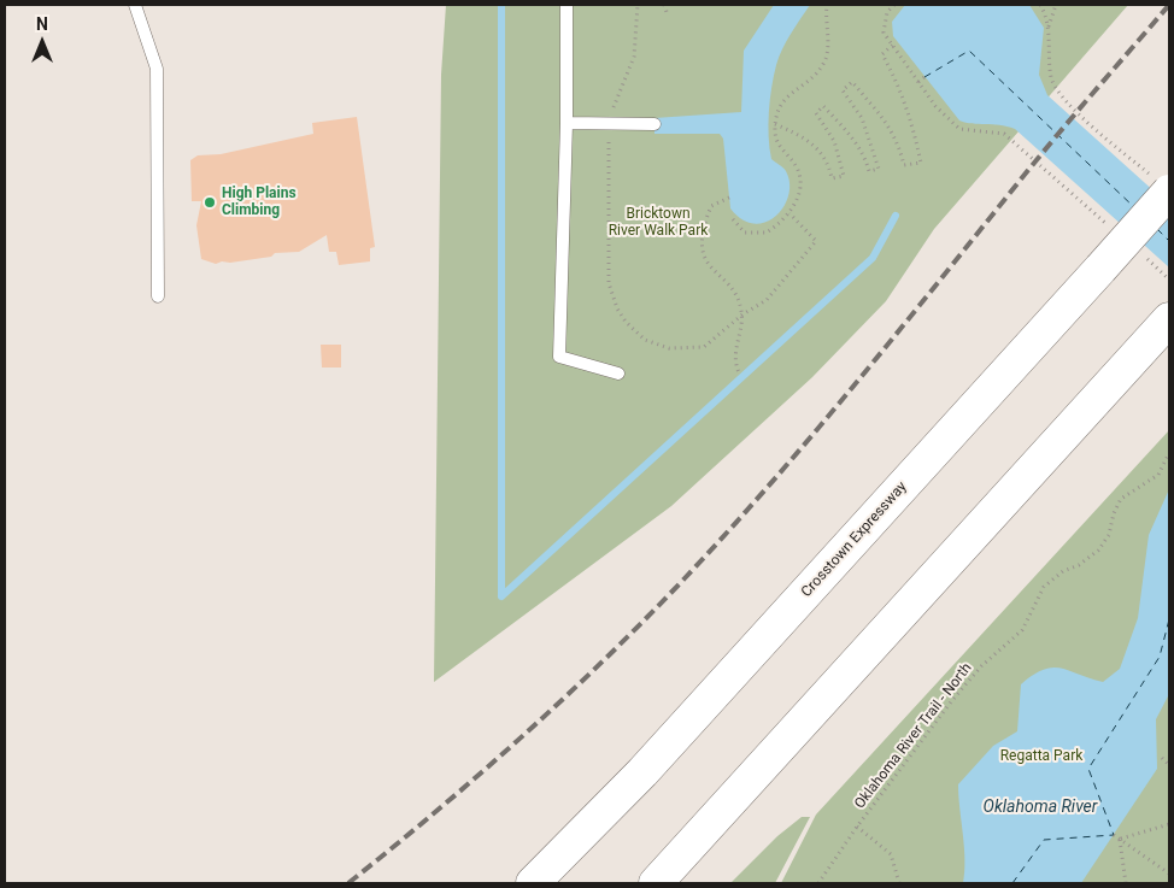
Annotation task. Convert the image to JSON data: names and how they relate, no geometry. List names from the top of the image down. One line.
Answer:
{"streets":{"highway":["Crosstown Expressway"],"path":["Oklahoma River Trail - North"]},"water":["Oklahoma River"],"parks":["Bricktown River Walk Park","Regatta Park"],"places":["High Plains Climbing"],"north":"top"}
